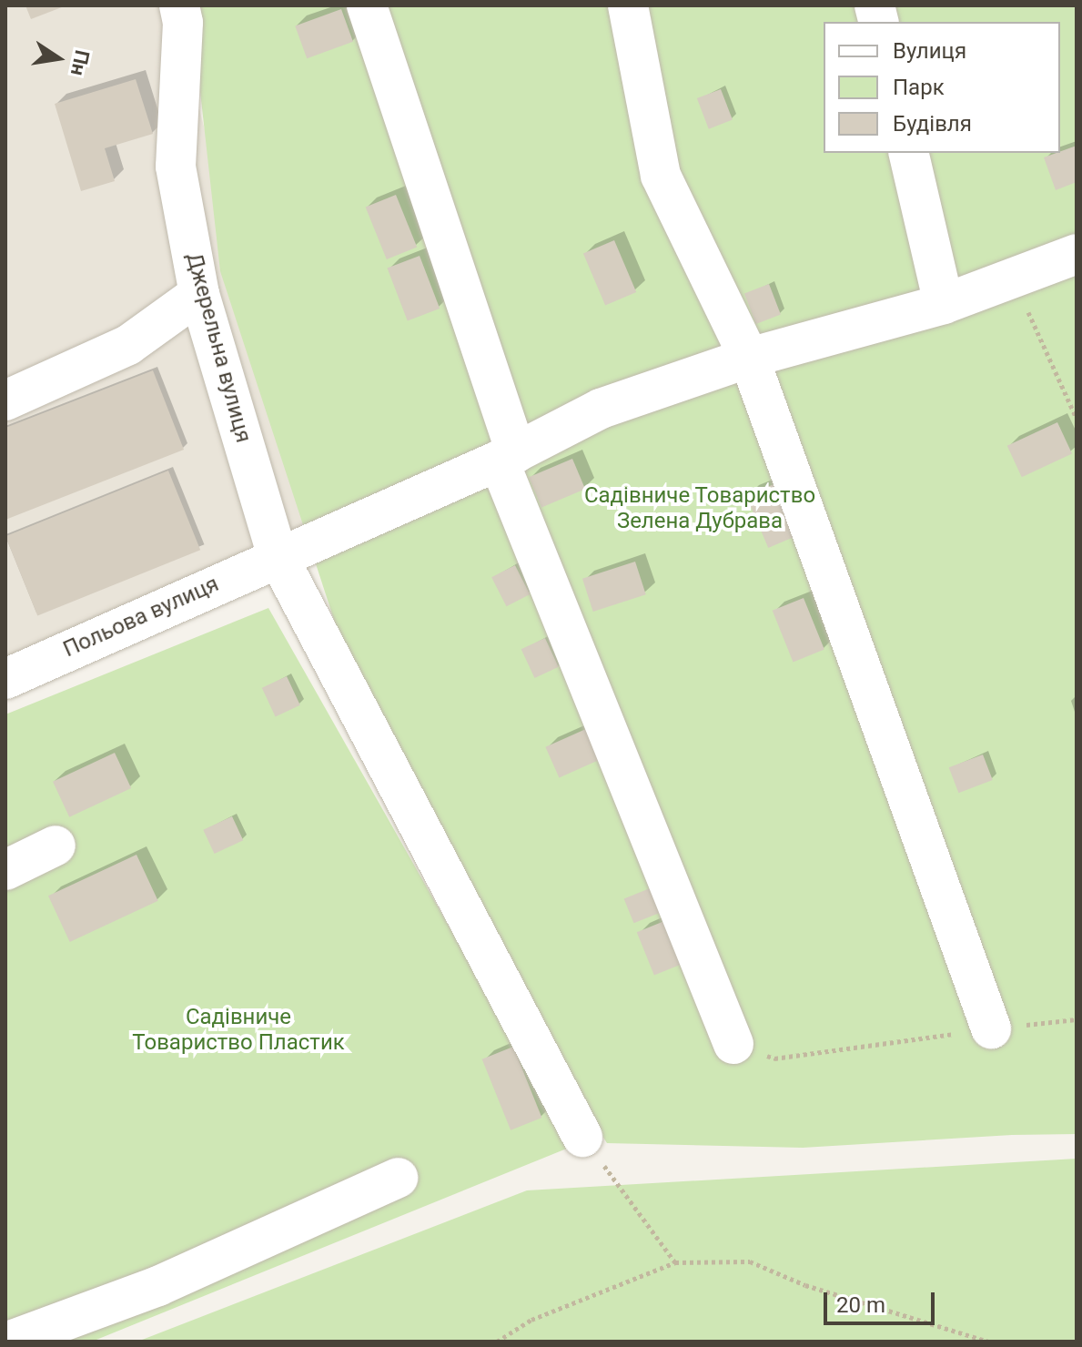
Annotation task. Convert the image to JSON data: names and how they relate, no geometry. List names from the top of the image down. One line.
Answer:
{"streets":{"street":["Джерельна вулиця","Польова вулиця"]},"crossings":[["Джерельна вулиця","Польова вулиця"]],"parks":["Садівниче Товариство Зелена Дубрава","Садівниче Товариство Пластик"],"legend":["Вулиця","Парк","Будівля"],"scale_bar":"20 m","north":"right"}
